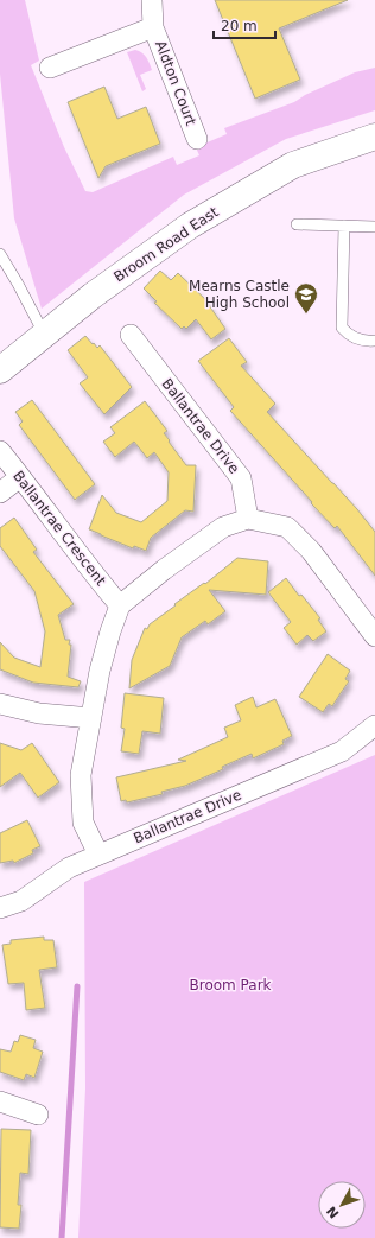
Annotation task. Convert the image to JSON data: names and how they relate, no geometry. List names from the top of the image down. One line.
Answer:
{"streets":{"street":["Aldton Court","Broom Road East","Ballantrae Drive","Ballantrae Crescent"]},"parks":["Broom Park"],"places":{"school or university":["Mearns Castle High School"]},"scale_bar":"20 m","north":"bottom left"}
